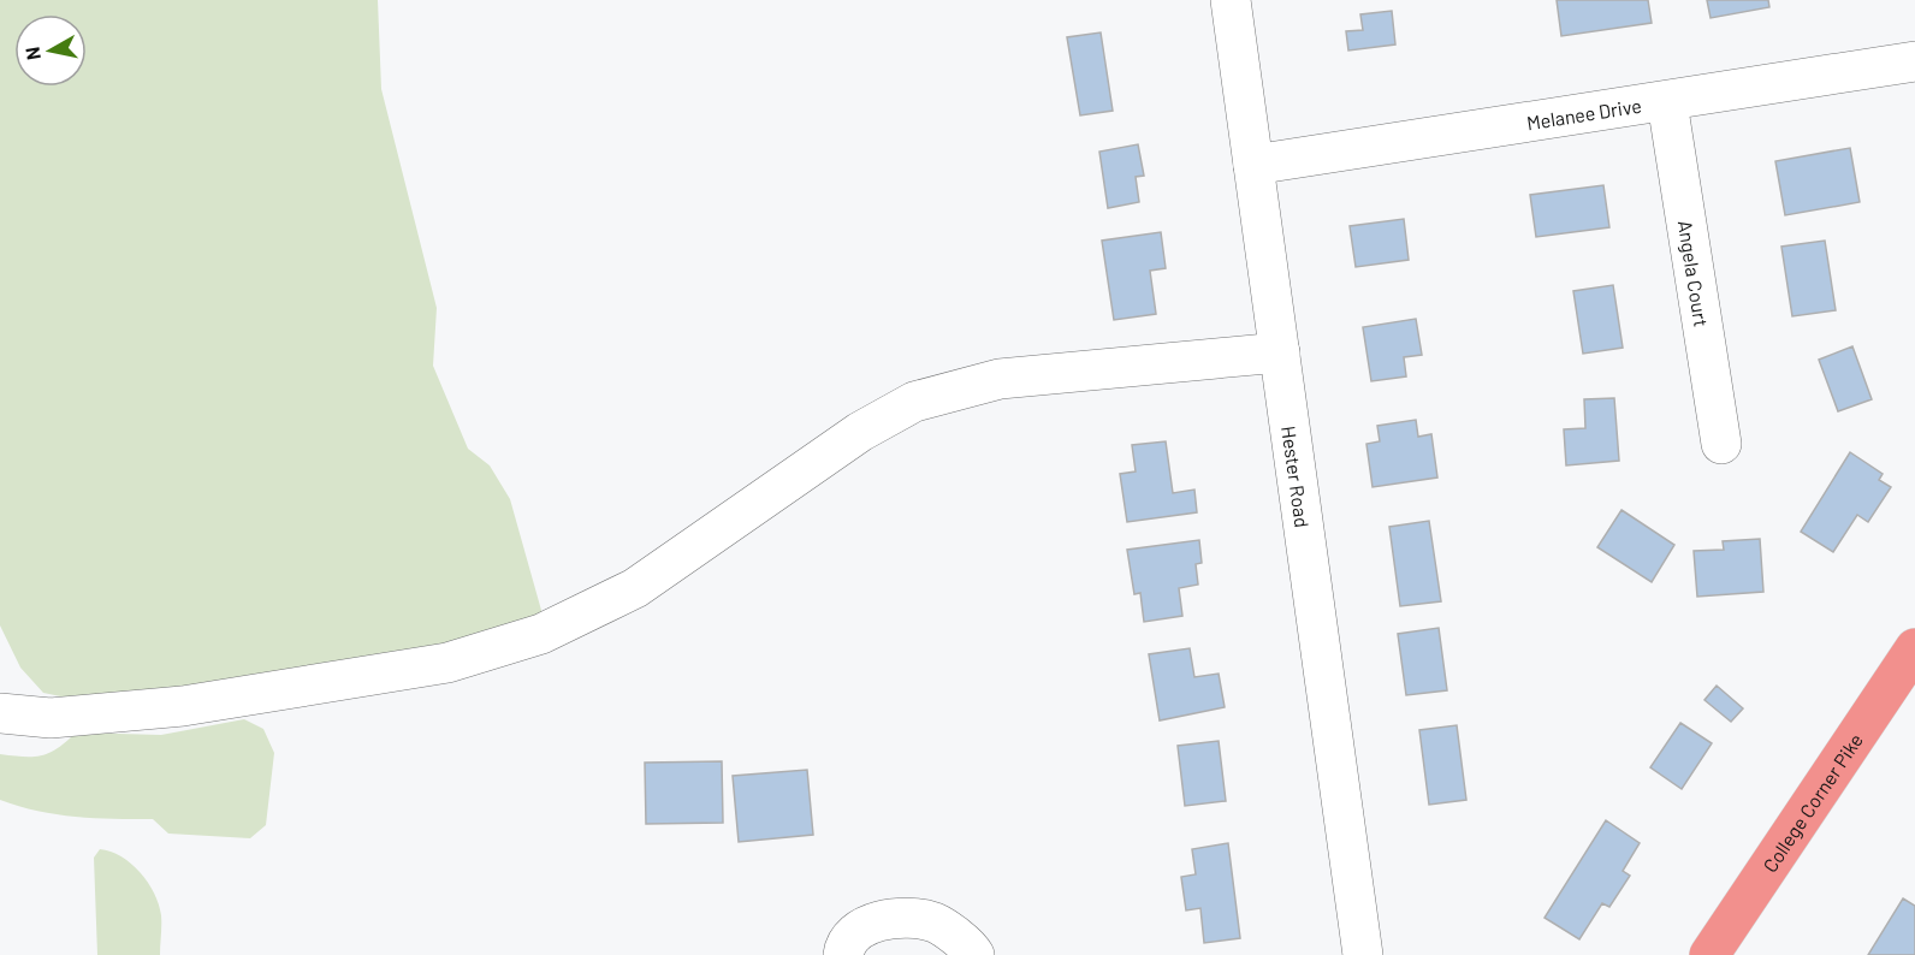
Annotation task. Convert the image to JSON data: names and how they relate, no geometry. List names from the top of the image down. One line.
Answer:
{"streets":{"highway":["College Corner Pike"],"street":["Melanee Drive","Angela Court","Hester Road"]},"crossings":[["Melanee Drive","Angela Court"],["Melanee Drive","Hester Road"]],"north":"left"}
